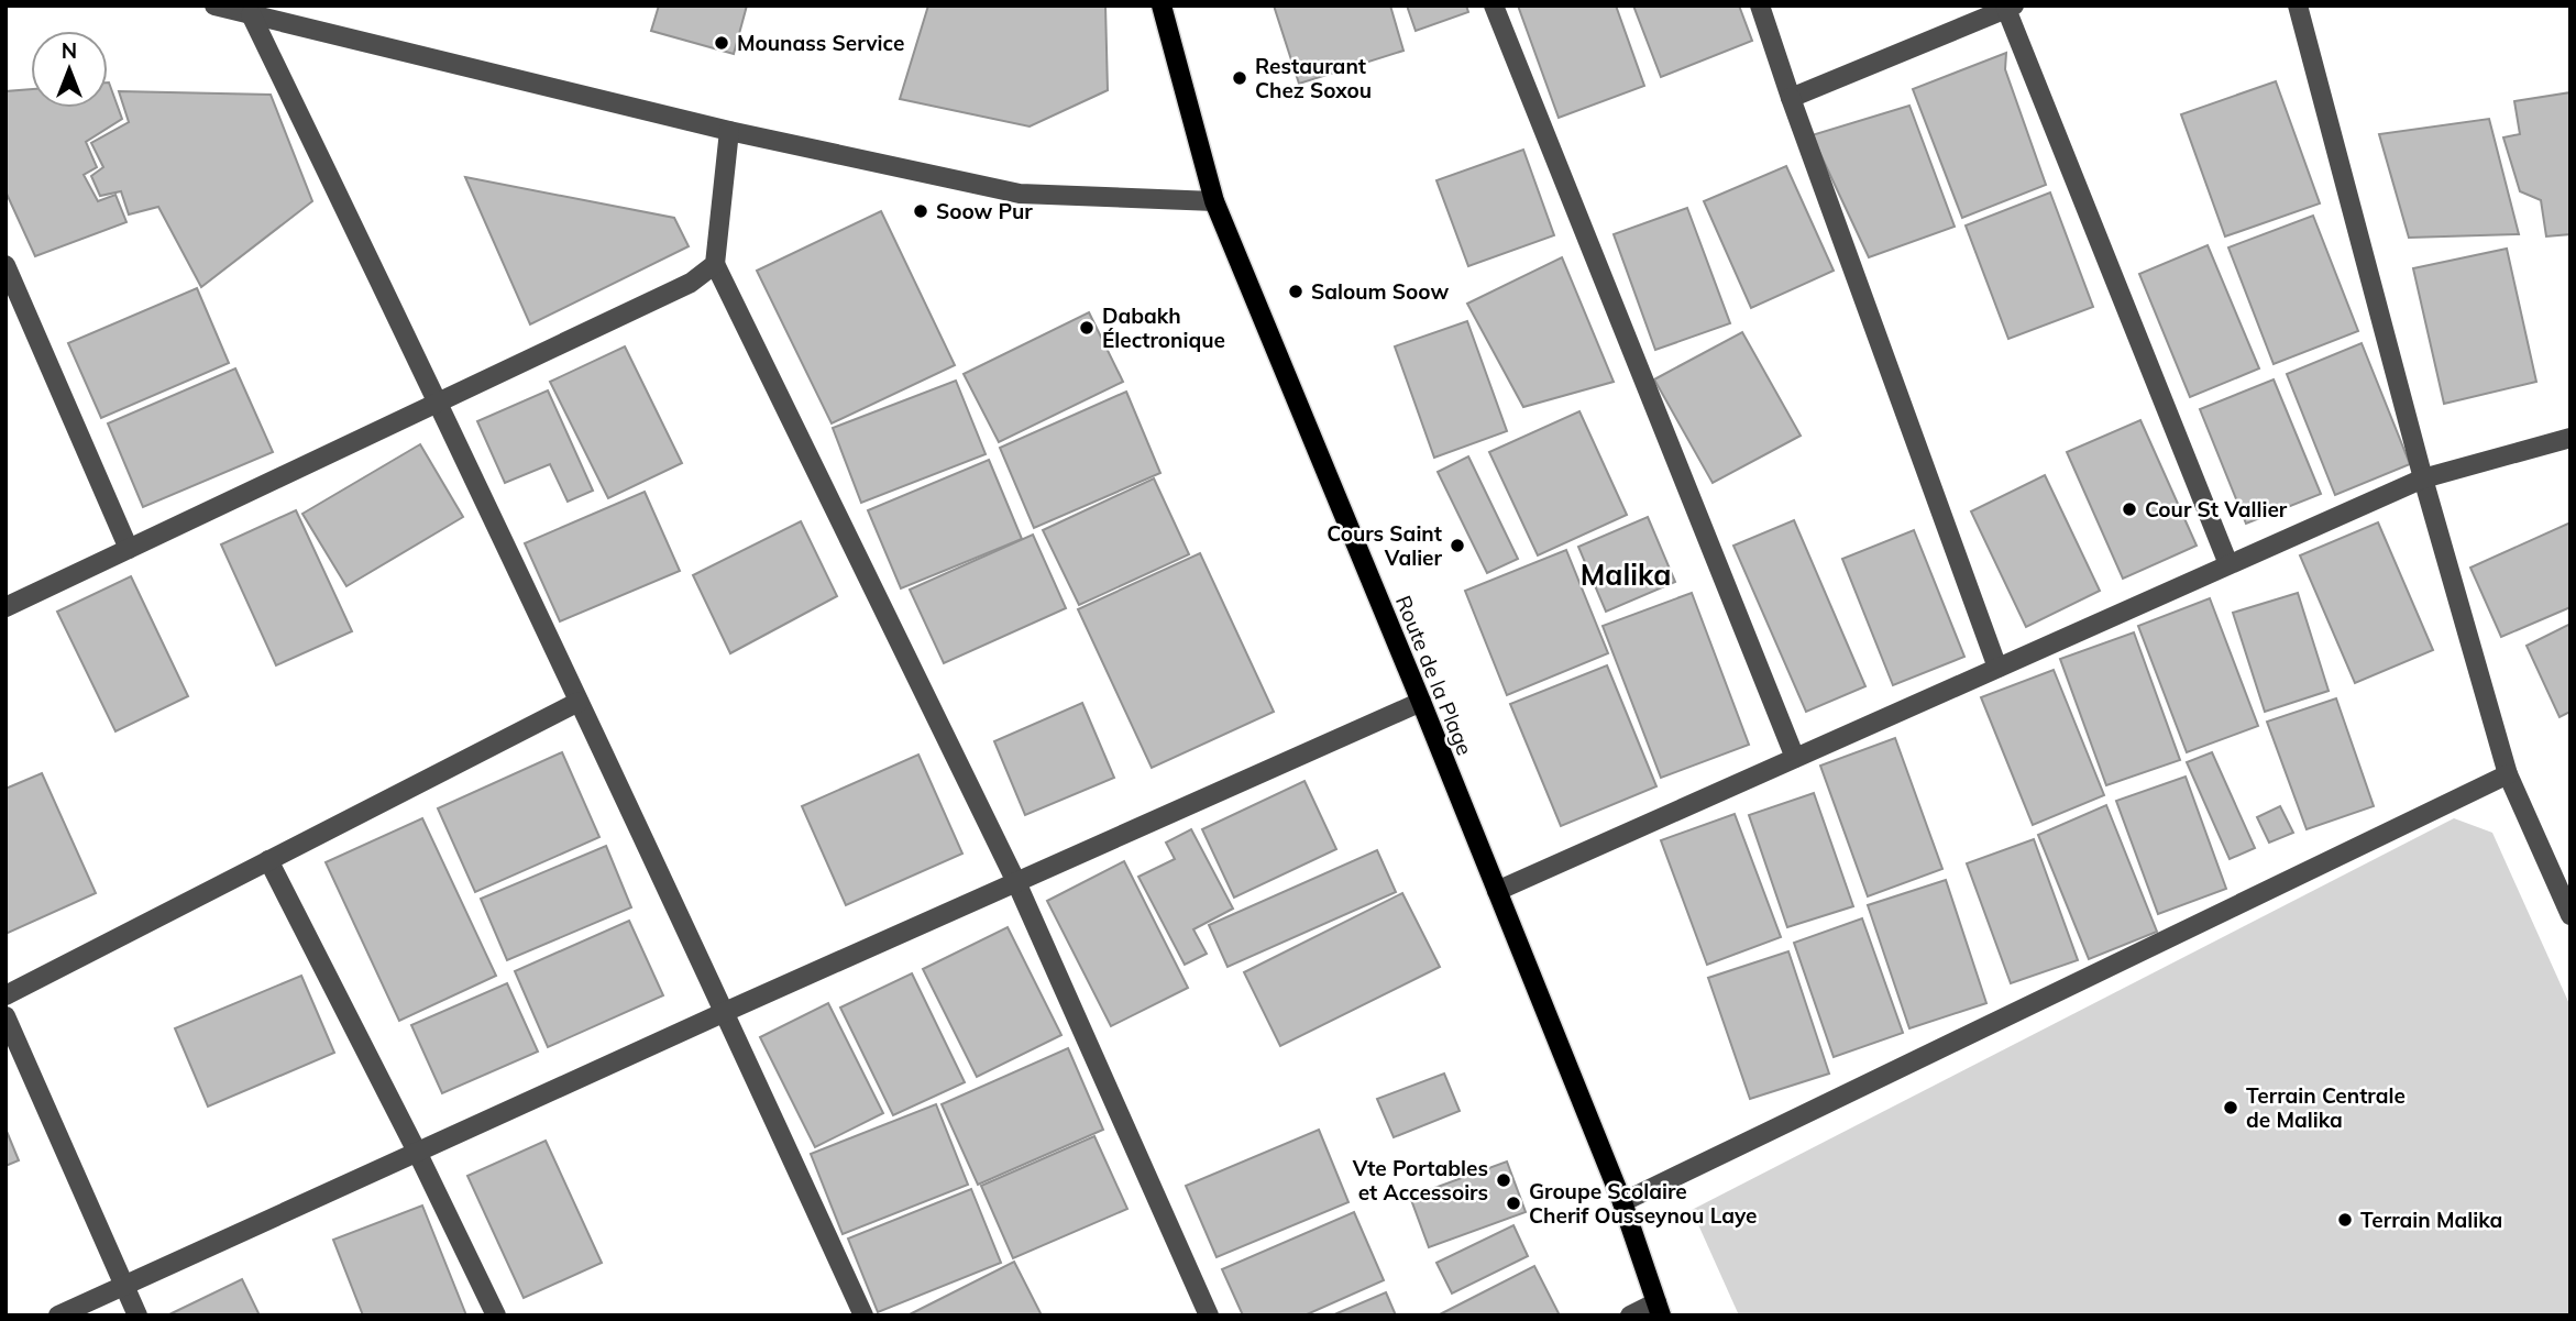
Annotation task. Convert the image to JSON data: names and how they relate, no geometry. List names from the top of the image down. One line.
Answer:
{"streets":{"main road":["Route de la Plage"]},"districts":["Malika"],"places":["Mounass Service","Restaurant Chez Soxou","Soow Pur","Saloum Soow","Dabakh Électronique","Cour St Vallier","Cours Saint Valier","Terrain Centrale de Malika","Vte Portables et Accessoirs","Groupe Scolaire Cherif Ousseynou Laye","Terrain Malika"],"north":"top"}
